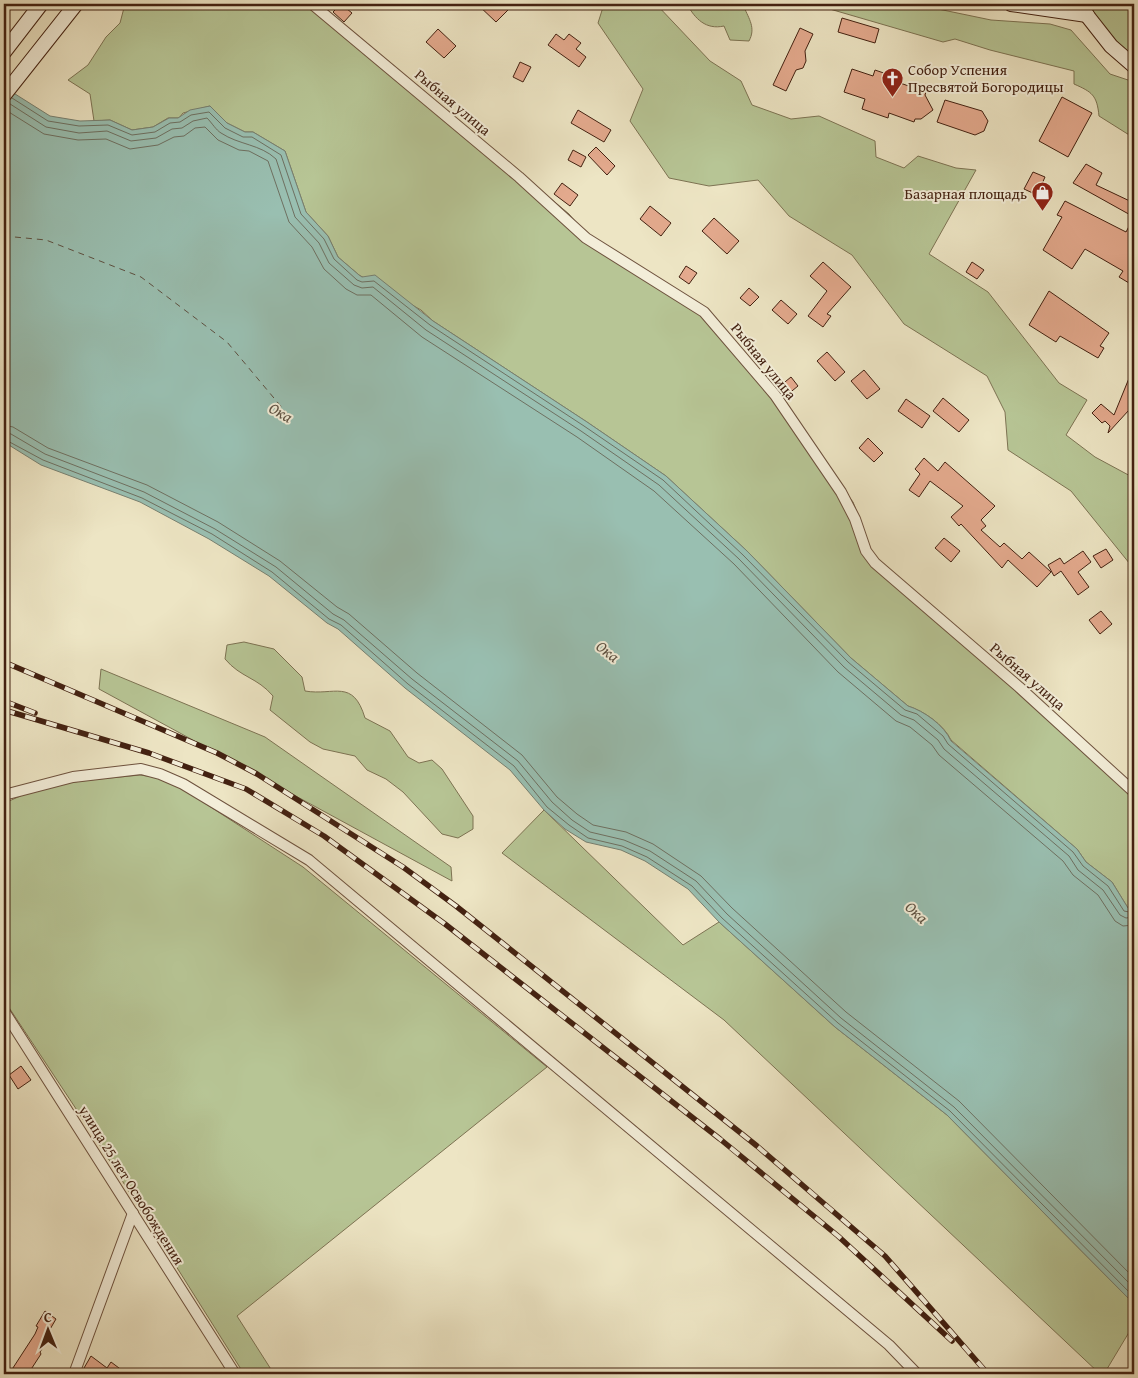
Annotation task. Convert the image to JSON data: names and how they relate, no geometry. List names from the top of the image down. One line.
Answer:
{"streets":{"street":["Рыбная улица","улица 25 лет Освобождения"]},"water":["Ока"],"places":{"church":["Собор Успения Пресвятой Богородицы"],"shop":["Базарная площадь"]},"north":"top"}
